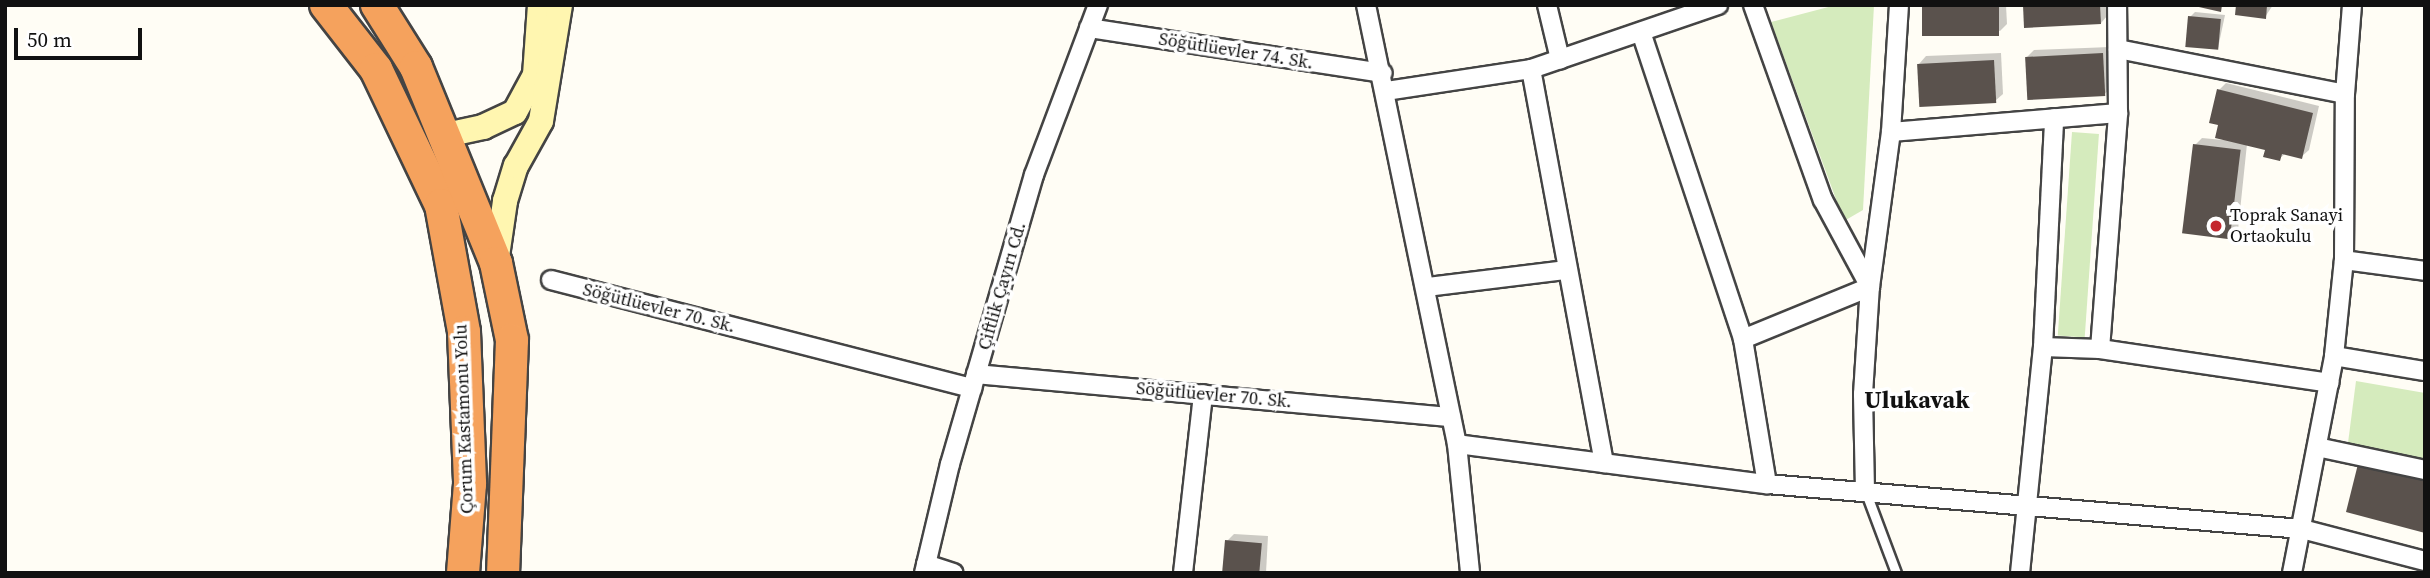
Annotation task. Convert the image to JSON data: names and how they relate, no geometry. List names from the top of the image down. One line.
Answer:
{"streets":{"highway":["Çorum Kastamonu Yolu"],"street":["Söğütlüevler 74. Sk.","Çiftlik Çayırı Cd.","Söğütlüevler 70. Sk."]},"crossings":[["Söğütlüevler 74. Sk.","Çiftlik Çayırı Cd."],["Çiftlik Çayırı Cd.","Söğütlüevler 70. Sk."]],"districts":["Ulukavak"],"places":["Toprak Sanayi Ortaokulu"],"scale_bar":"50 m"}
